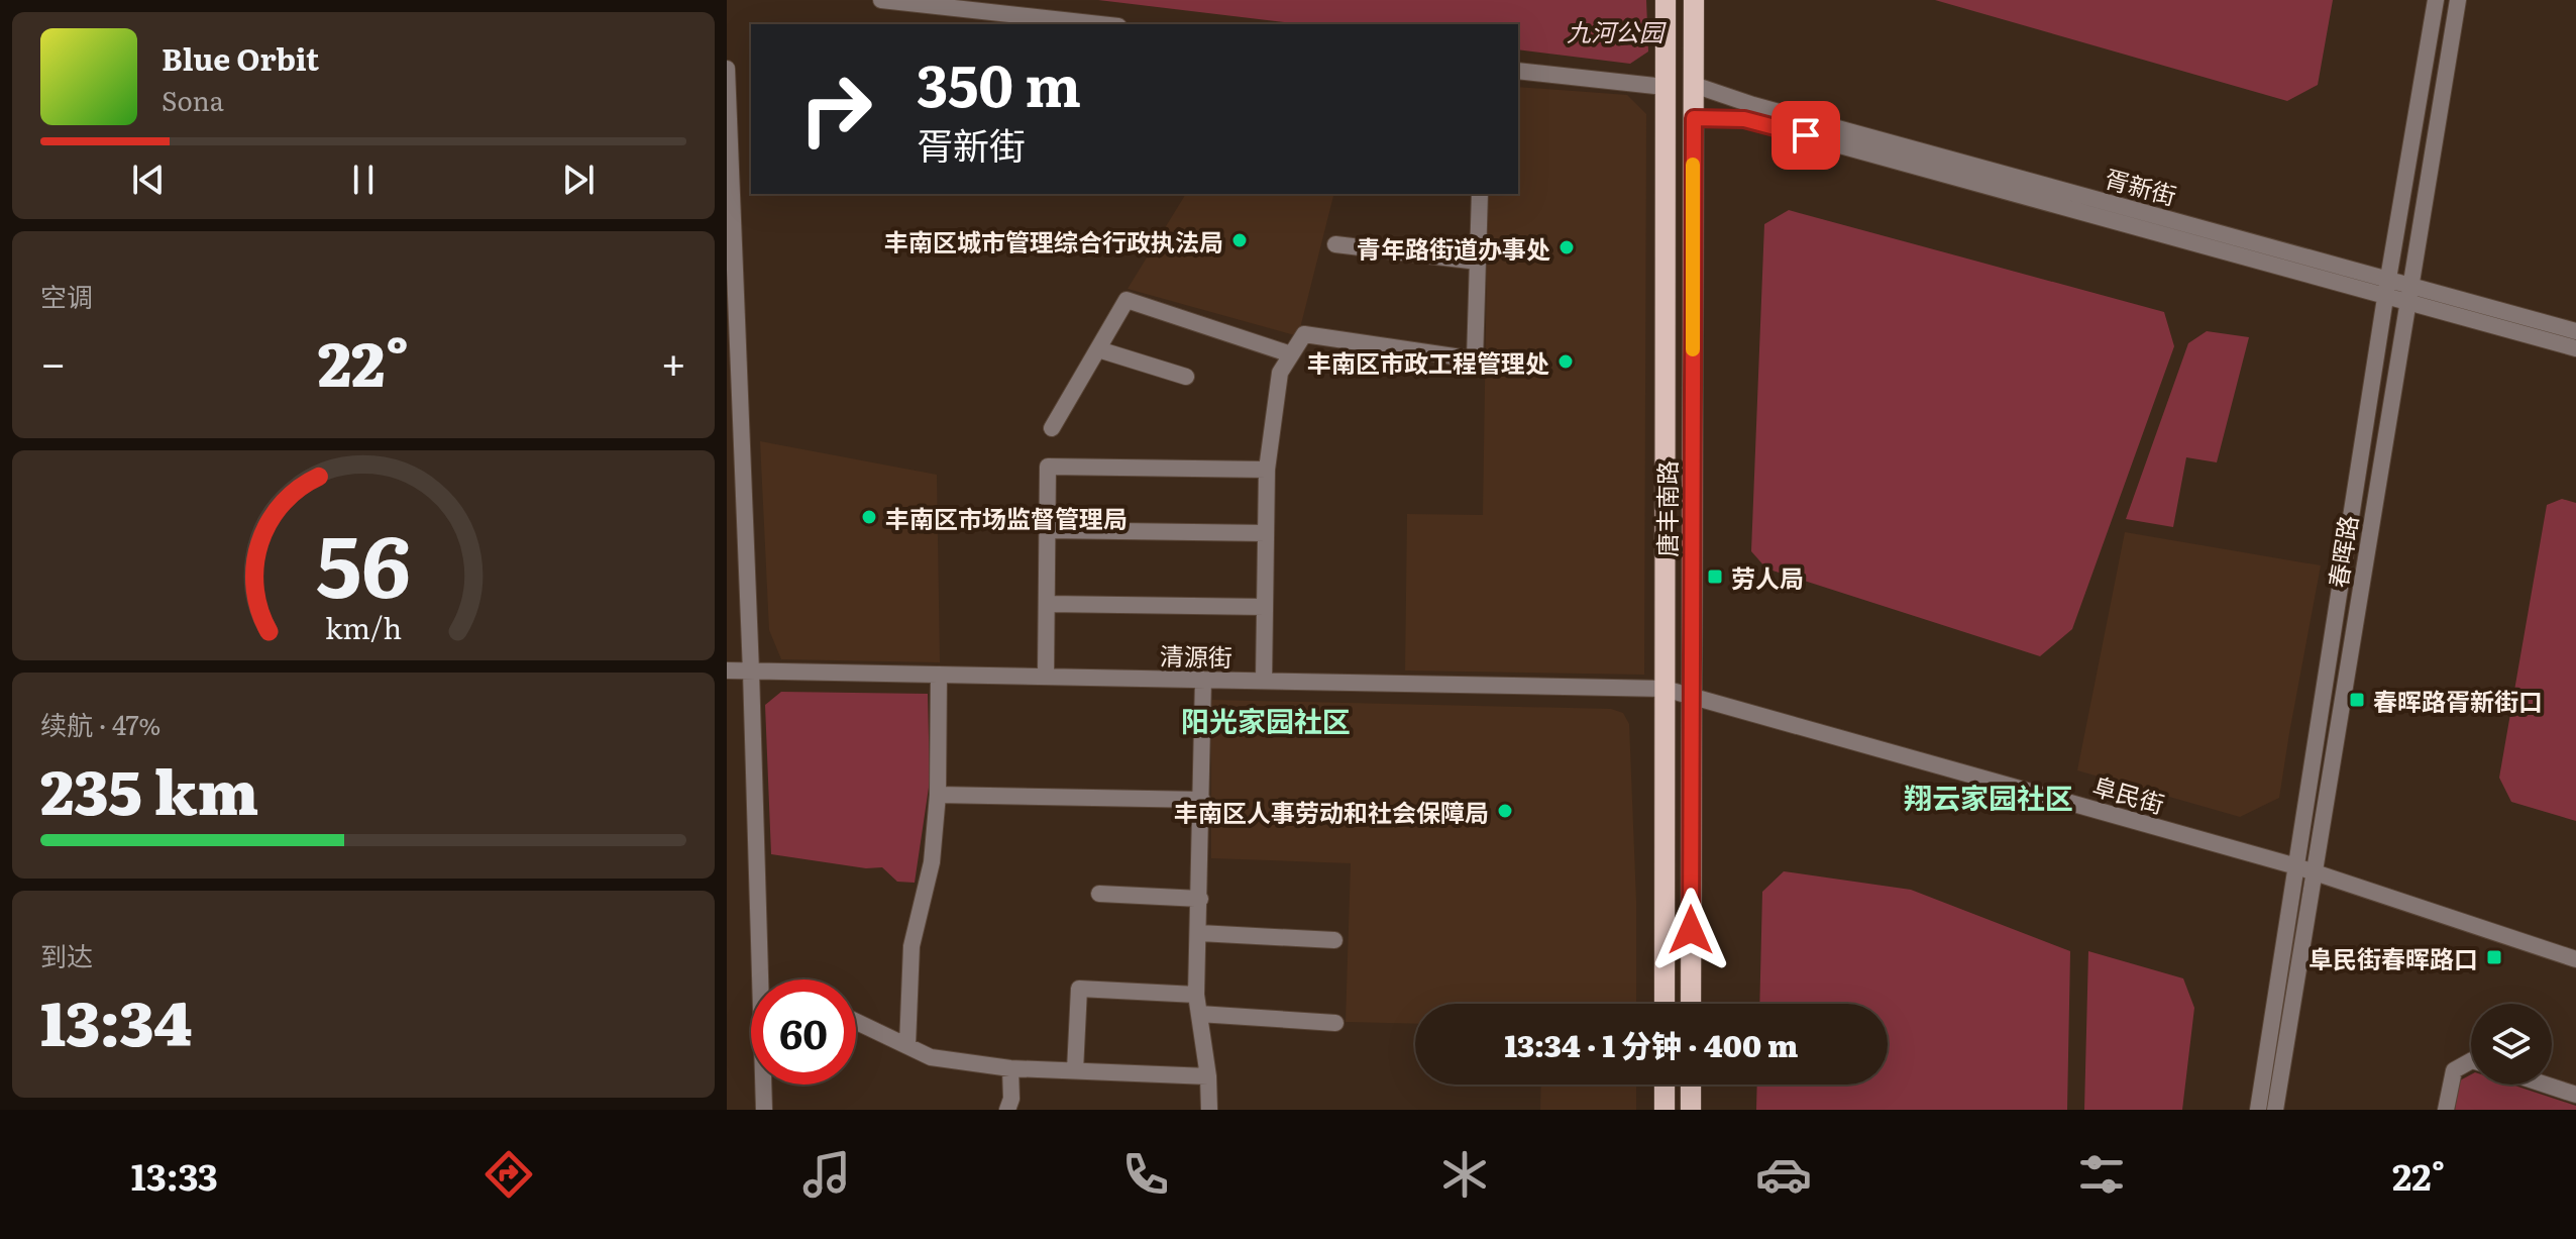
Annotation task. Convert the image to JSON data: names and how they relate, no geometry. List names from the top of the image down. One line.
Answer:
{"streets":{"main road":["唐丰南路"],"street":["胥新街","春晖路","清源街","阜民街"]},"crossings":[["胥新街","唐丰南路"],["胥新街","春晖路"],["唐丰南路","清源街"],["唐丰南路","阜民街"],["春晖路","阜民街"],["清源街","阜民街"]],"districts":["阳光家园社区","翔云家园社区"],"parks":["九河公园"],"places":{"other":["丰南区城市管理综合行政执法局","青年路街道办事处","丰南区市政工程管理处","丰南区市场监督管理局","丰南区人事劳动和社会保障局"],"transit":["劳人局","春晖路胥新街口","阜民街春晖路口"]},"page":{"turn":["350 m","胥新街"],"song":["Blue Orbit","Sona"],"tile":["空调",["续航 · 47%","235 km"],["到达","13:34"]],"heat":["−","22°","+"],"limit":"60","trip":"13:34 · 1 分钟 · 400 m","tabs":["13:33","22°"],"gauge":["56","km/h"]}}
